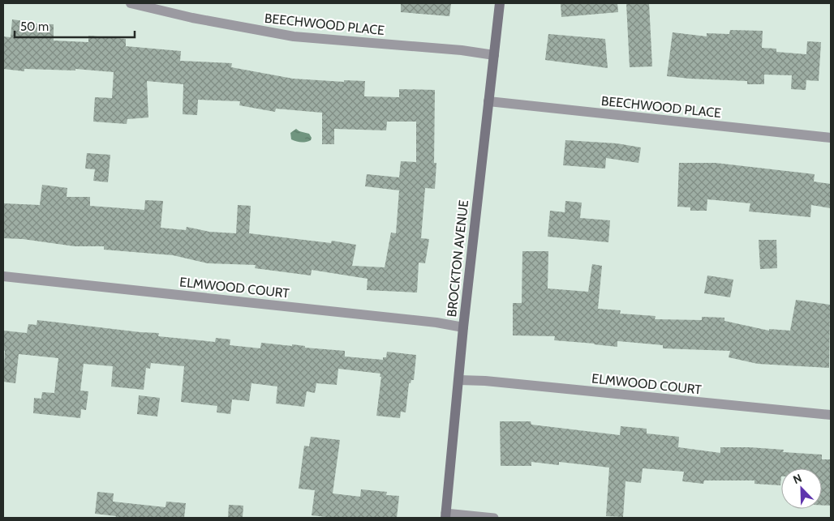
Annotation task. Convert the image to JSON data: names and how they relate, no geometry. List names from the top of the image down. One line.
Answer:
{"streets":{"main road":["BROCKTON AVENUE"],"street":["BEECHWOOD PLACE","ELMWOOD COURT"]},"crossings":[["BEECHWOOD PLACE","BROCKTON AVENUE"],["BROCKTON AVENUE","ELMWOOD COURT"]],"scale_bar":"50 m","north":"top left"}
